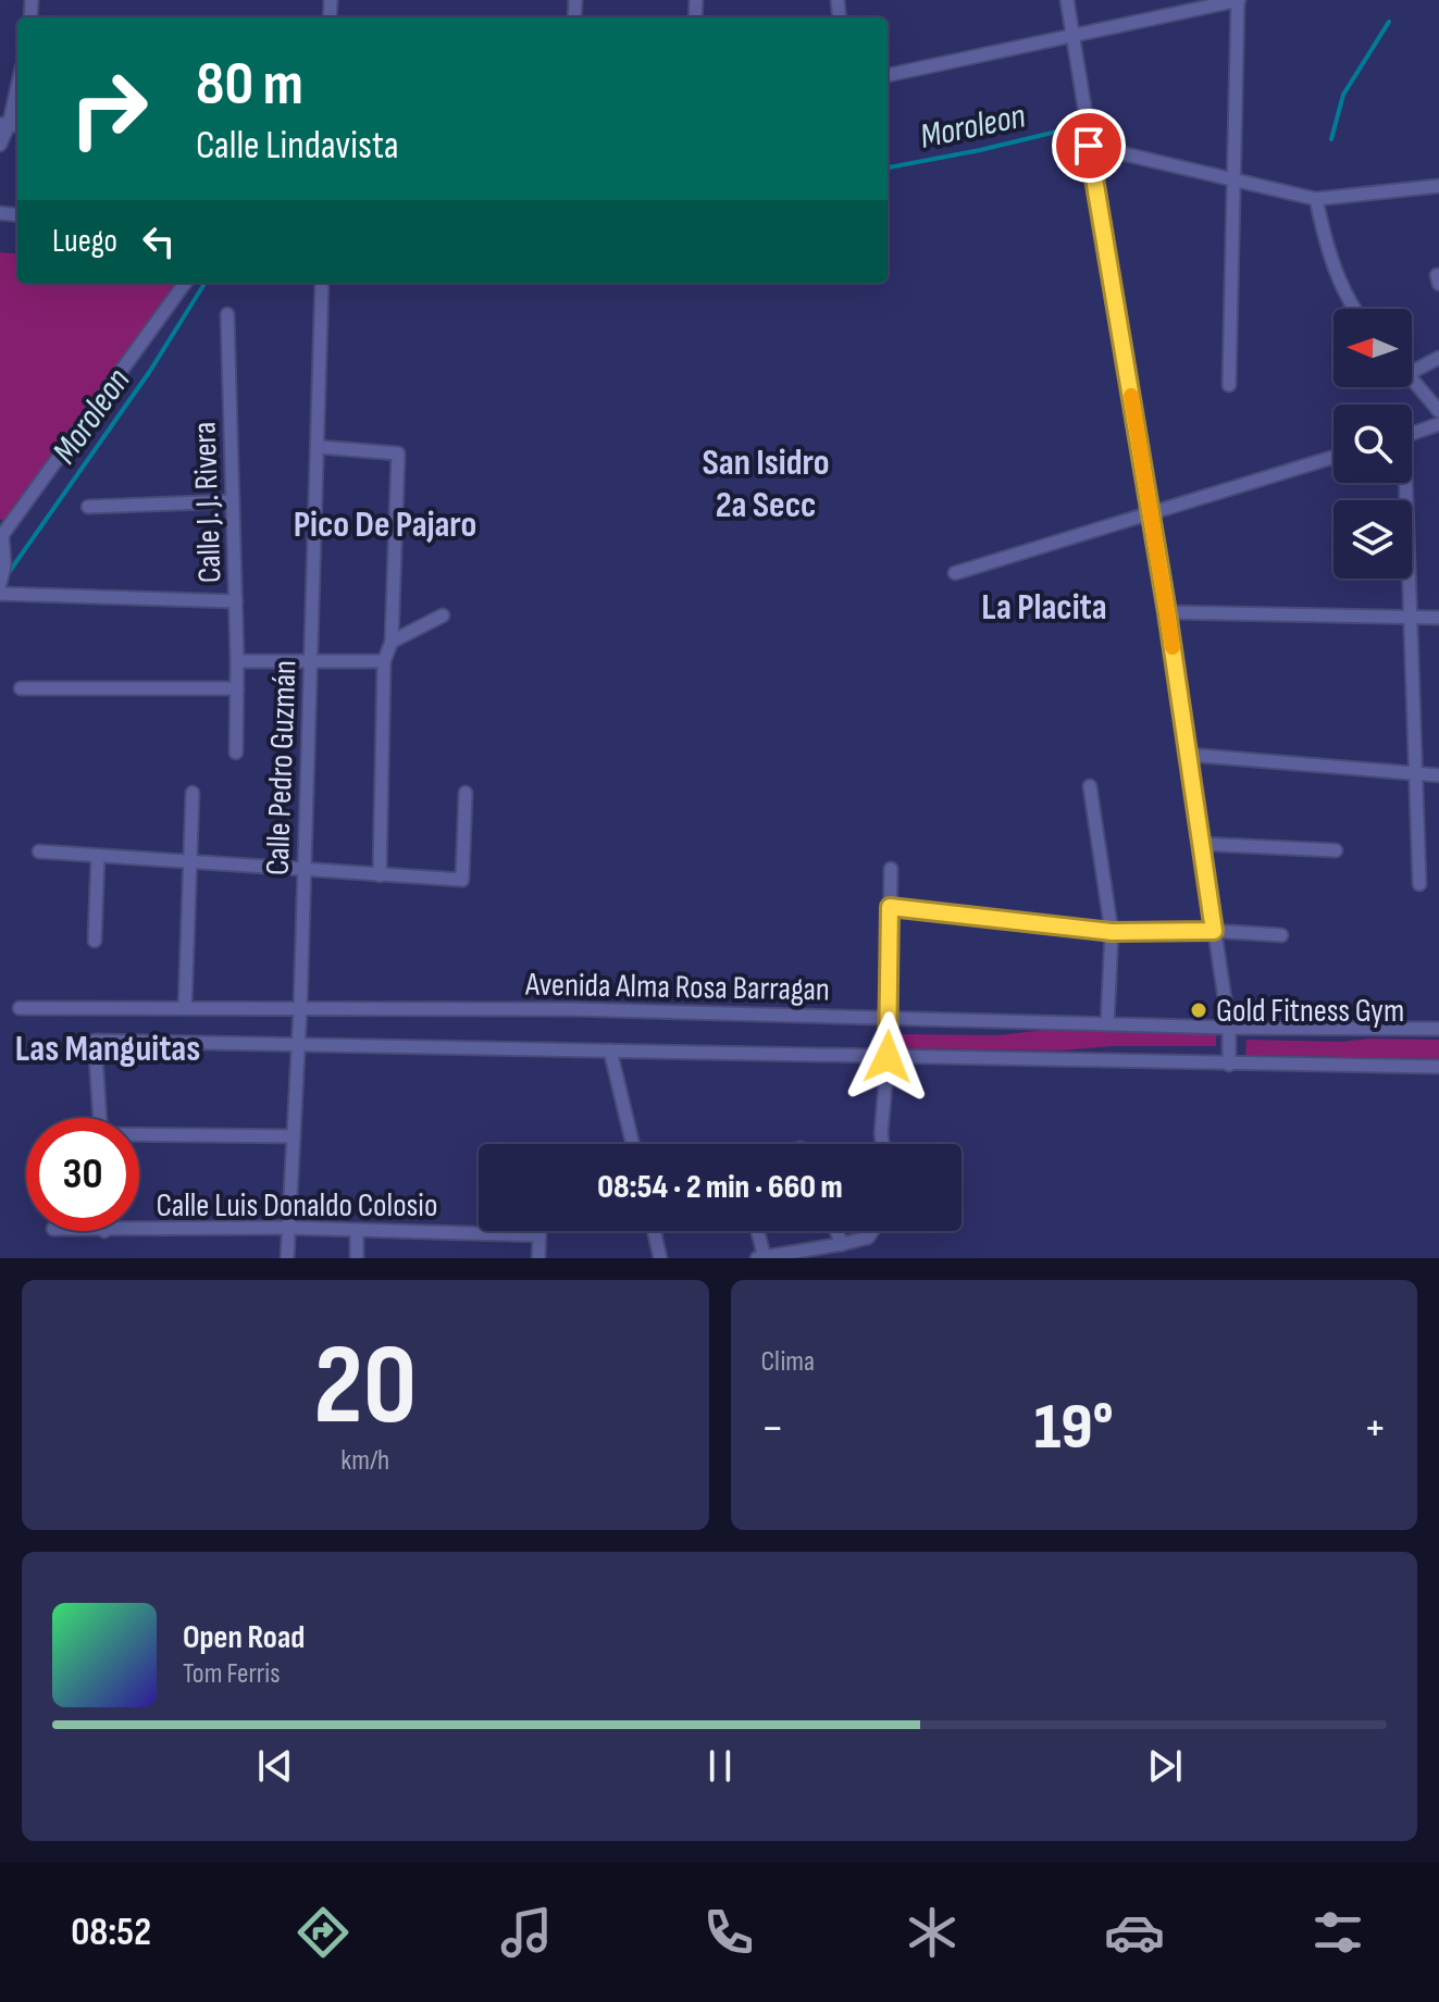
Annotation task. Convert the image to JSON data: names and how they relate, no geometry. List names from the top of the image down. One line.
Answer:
{"streets":{"street":["Calle J. J. Rivera","Calle Pedro Guzmán","Avenida Alma Rosa Barragan","Calle Luis Donaldo Colosio"]},"crossings":[["Calle Pedro Guzmán","Avenida Alma Rosa Barragan"],["Calle Pedro Guzmán","Calle Luis Donaldo Colosio"]],"districts":["San Isidro 2a Secc","Pico De Pajaro","La Placita","Las Manguitas"],"water":["Moroleon"],"places":["Gold Fitness Gym"],"north":"left","page":{"turn":["80 m","Calle Lindavista"],"then":"Luego","limit":"30","trip":"08:54 · 2 min · 660 m","tile":[["20","km/h"],"Clima"],"heat":["−","19°","+"],"song":["Open Road","Tom Ferris"],"tabs":"08:52"}}
